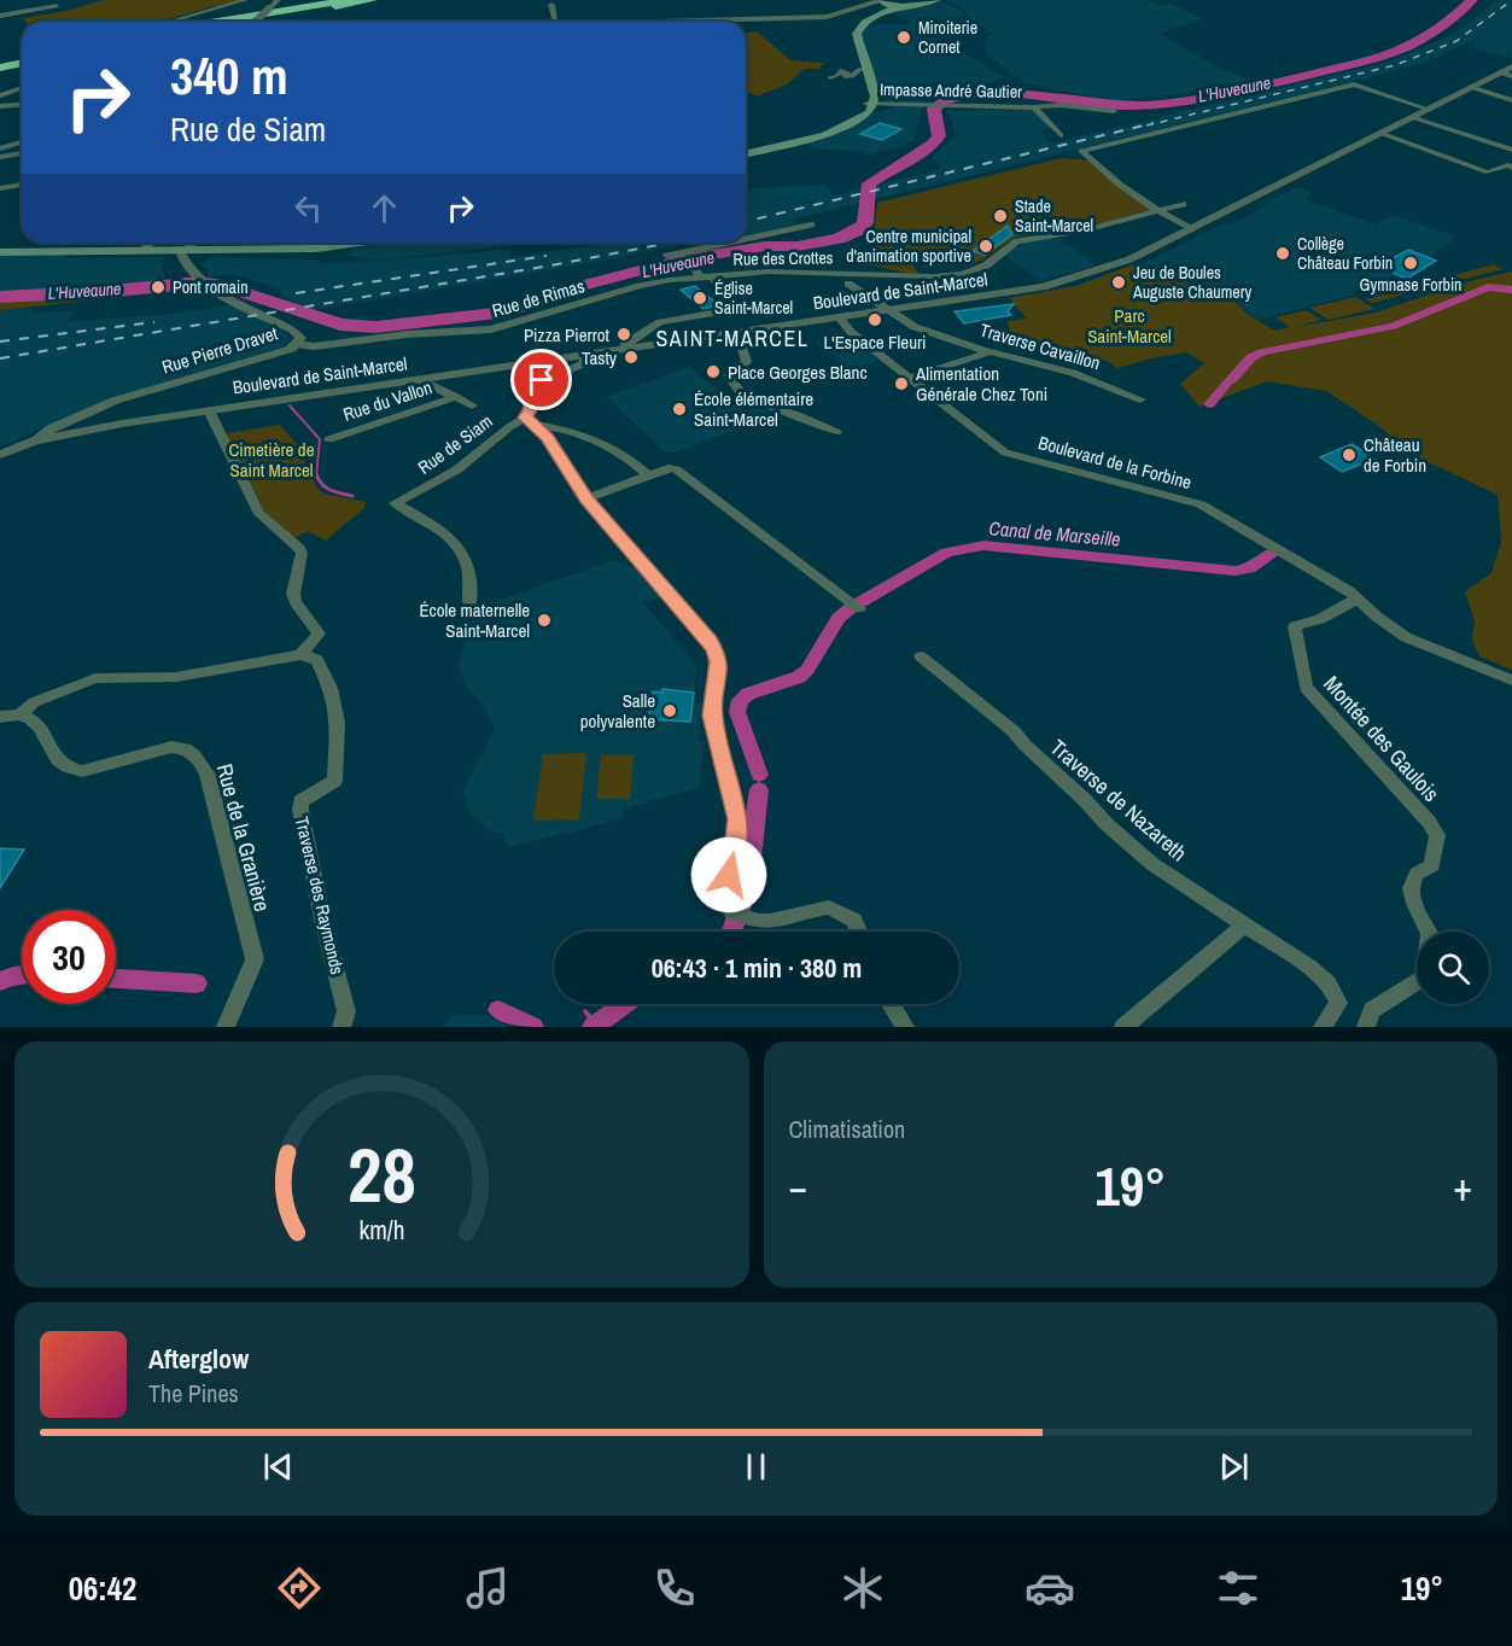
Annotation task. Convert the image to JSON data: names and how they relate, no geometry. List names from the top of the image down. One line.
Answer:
{"streets":{"street":["Impasse André Gautier","Rue des Crottes","Boulevard de Saint-Marcel","Rue de Rimas","Traverse Cavaillon","Rue Pierre Dravet","Rue du Vallon","Rue de Siam","Boulevard de la Forbine","Montée des Gaulois","Traverse de Nazareth","Rue de la Granière","Traverse des Raymonds"]},"crossings":[["Rue des Crottes","Rue de Rimas"],["Boulevard de Saint-Marcel","Traverse Cavaillon"],["Boulevard de Saint-Marcel","Rue Pierre Dravet"],["Boulevard de Saint-Marcel","Boulevard de la Forbine"],["Rue de Rimas","Rue Pierre Dravet"],["Boulevard de la Forbine","Montée des Gaulois"]],"districts":["SAINT-MARCEL"],"water":["L'Huveaune","Canal de Marseille"],"parks":["Parc Saint-Marcel","Cimetière de Saint Marcel"],"places":["Miroiterie Cornet","Stade Saint-Marcel","Centre municipal d'animation sportive","Collège Château Forbin","Gymnase Forbin","Jeu de Boules Auguste Chaumery","Pont romain","Église Saint-Marcel","L'Espace Fleuri","Pizza Pierrot","Tasty","Place Georges Blanc","Alimentation Générale Chez Toni","École élémentaire Saint-Marcel","Château de Forbin","École maternelle Saint-Marcel","Salle polyvalente"],"page":{"turn":["340 m","Rue de Siam"],"limit":"30","trip":"06:43 · 1 min · 380 m","tile":"Climatisation","heat":["−","19°","+"],"song":["Afterglow","The Pines"],"tabs":["06:42","19°"],"gauge":["28","km/h"]}}
